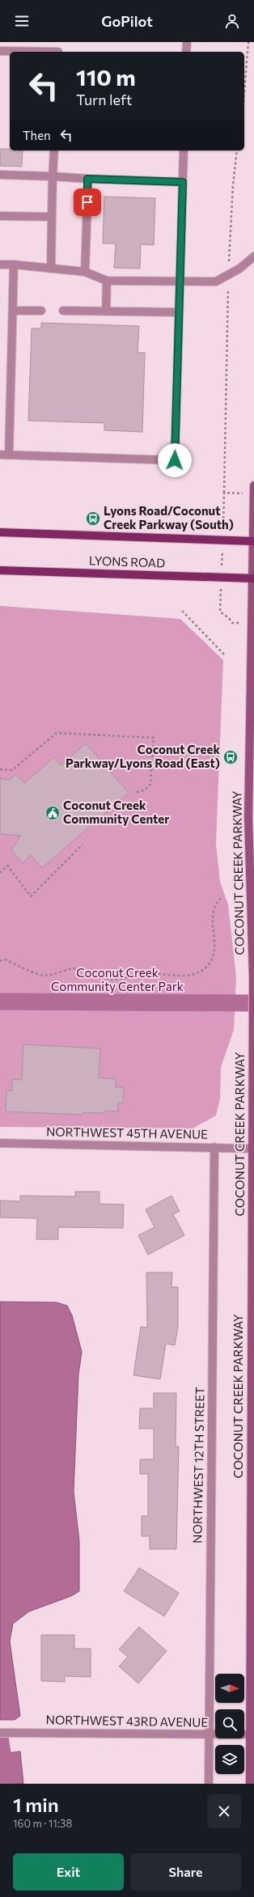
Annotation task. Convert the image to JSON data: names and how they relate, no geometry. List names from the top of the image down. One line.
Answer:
{"streets":{"main road":["LYONS ROAD","COCONUT CREEK PARKWAY"],"street":["NORTHWEST 45TH AVENUE","NORTHWEST 12TH STREET","NORTHWEST 43RD AVENUE"]},"crossings":[["LYONS ROAD","COCONUT CREEK PARKWAY"],["COCONUT CREEK PARKWAY","NORTHWEST 45TH AVENUE"],["COCONUT CREEK PARKWAY","NORTHWEST 43RD AVENUE"],["NORTHWEST 45TH AVENUE","NORTHWEST 12TH STREET"],["NORTHWEST 12TH STREET","NORTHWEST 43RD AVENUE"]],"parks":["Coconut Creek Community Center Park"],"places":{"bus stop":["Lyons Road/Coconut Creek Parkway (South)","Coconut Creek Parkway/Lyons Road (East)"],"public building":["Coconut Creek Community Center"]},"north":"right","page":{"header":"GoPilot","turn":["110 m","Turn left"],"then":"Then","heading":["1 min","160 m · 11:38"],"buttons":["Exit","Share"]}}
